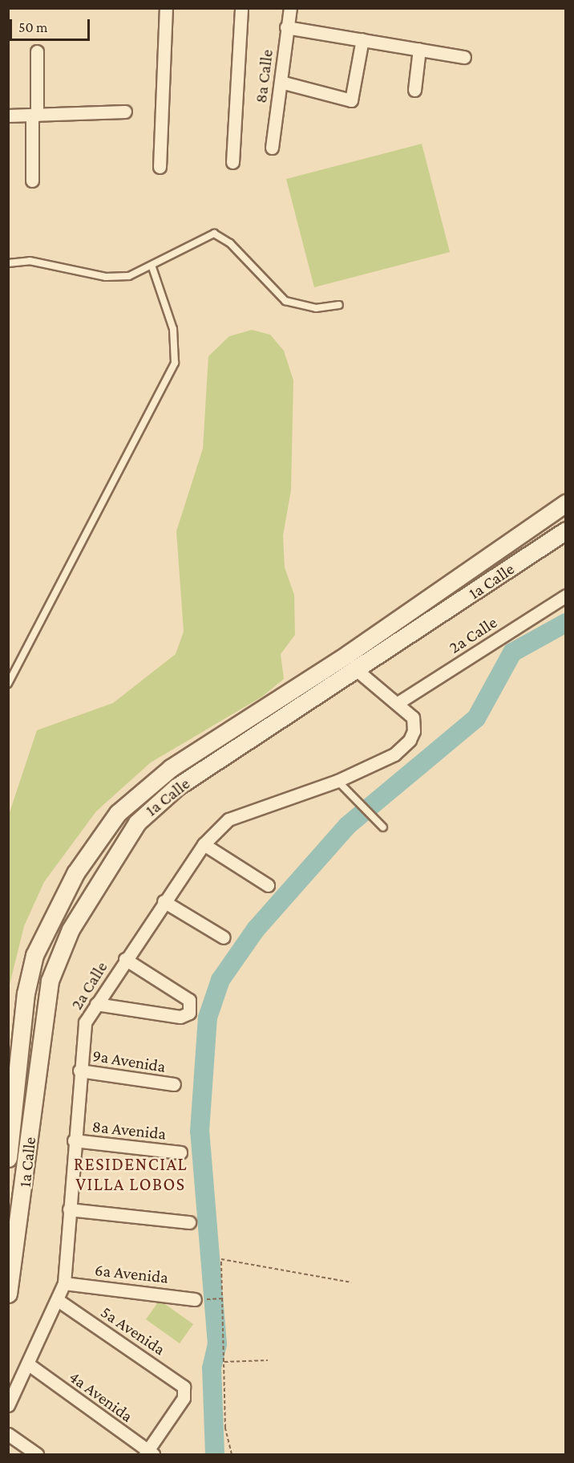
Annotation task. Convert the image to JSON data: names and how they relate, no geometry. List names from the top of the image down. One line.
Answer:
{"streets":{"main road":["1a Calle"],"street":["8a Calle","2a Calle","9a Avenida","8a Avenida","6a Avenida","5a Avenida","4a Avenida"]},"crossings":[["2a Calle","9a Avenida"],["2a Calle","8a Avenida"],["2a Calle","6a Avenida"],["2a Calle","5a Avenida"],["2a Calle","4a Avenida"],["5a Avenida","4a Avenida"]],"districts":["RESIDENCIAL VILLA LOBOS"],"scale_bar":"50 m"}
